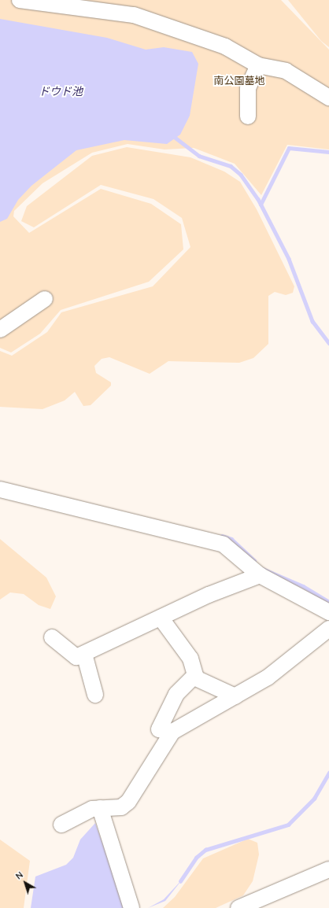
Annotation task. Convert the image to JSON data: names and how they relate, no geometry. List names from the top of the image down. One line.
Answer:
{"water":["ドウド池"],"parks":["南公園墓地"],"north":"top left"}
